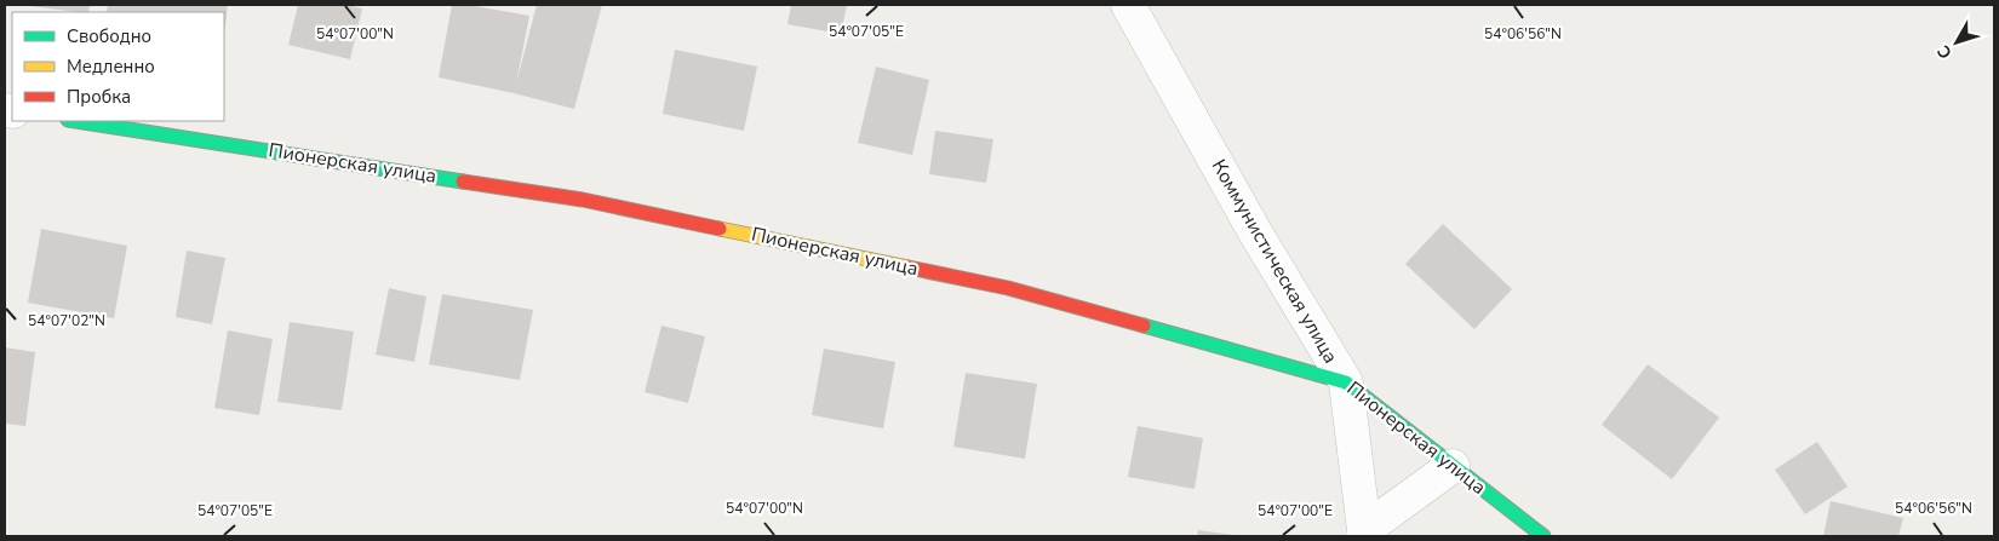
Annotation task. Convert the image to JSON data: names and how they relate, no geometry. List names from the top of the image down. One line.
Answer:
{"streets":{"street":["Пионерская улица","Коммунистическая улица"]},"crossings":[["Пионерская улица","Коммунистическая улица"]],"legend":["Свободно","Медленно","Пробка"],"north":"bottom left","coordinates":["54°07'05\"E","54°07'00\"N","54°06'56\"N","54°07'02\"N","54°07'00\"E"]}
